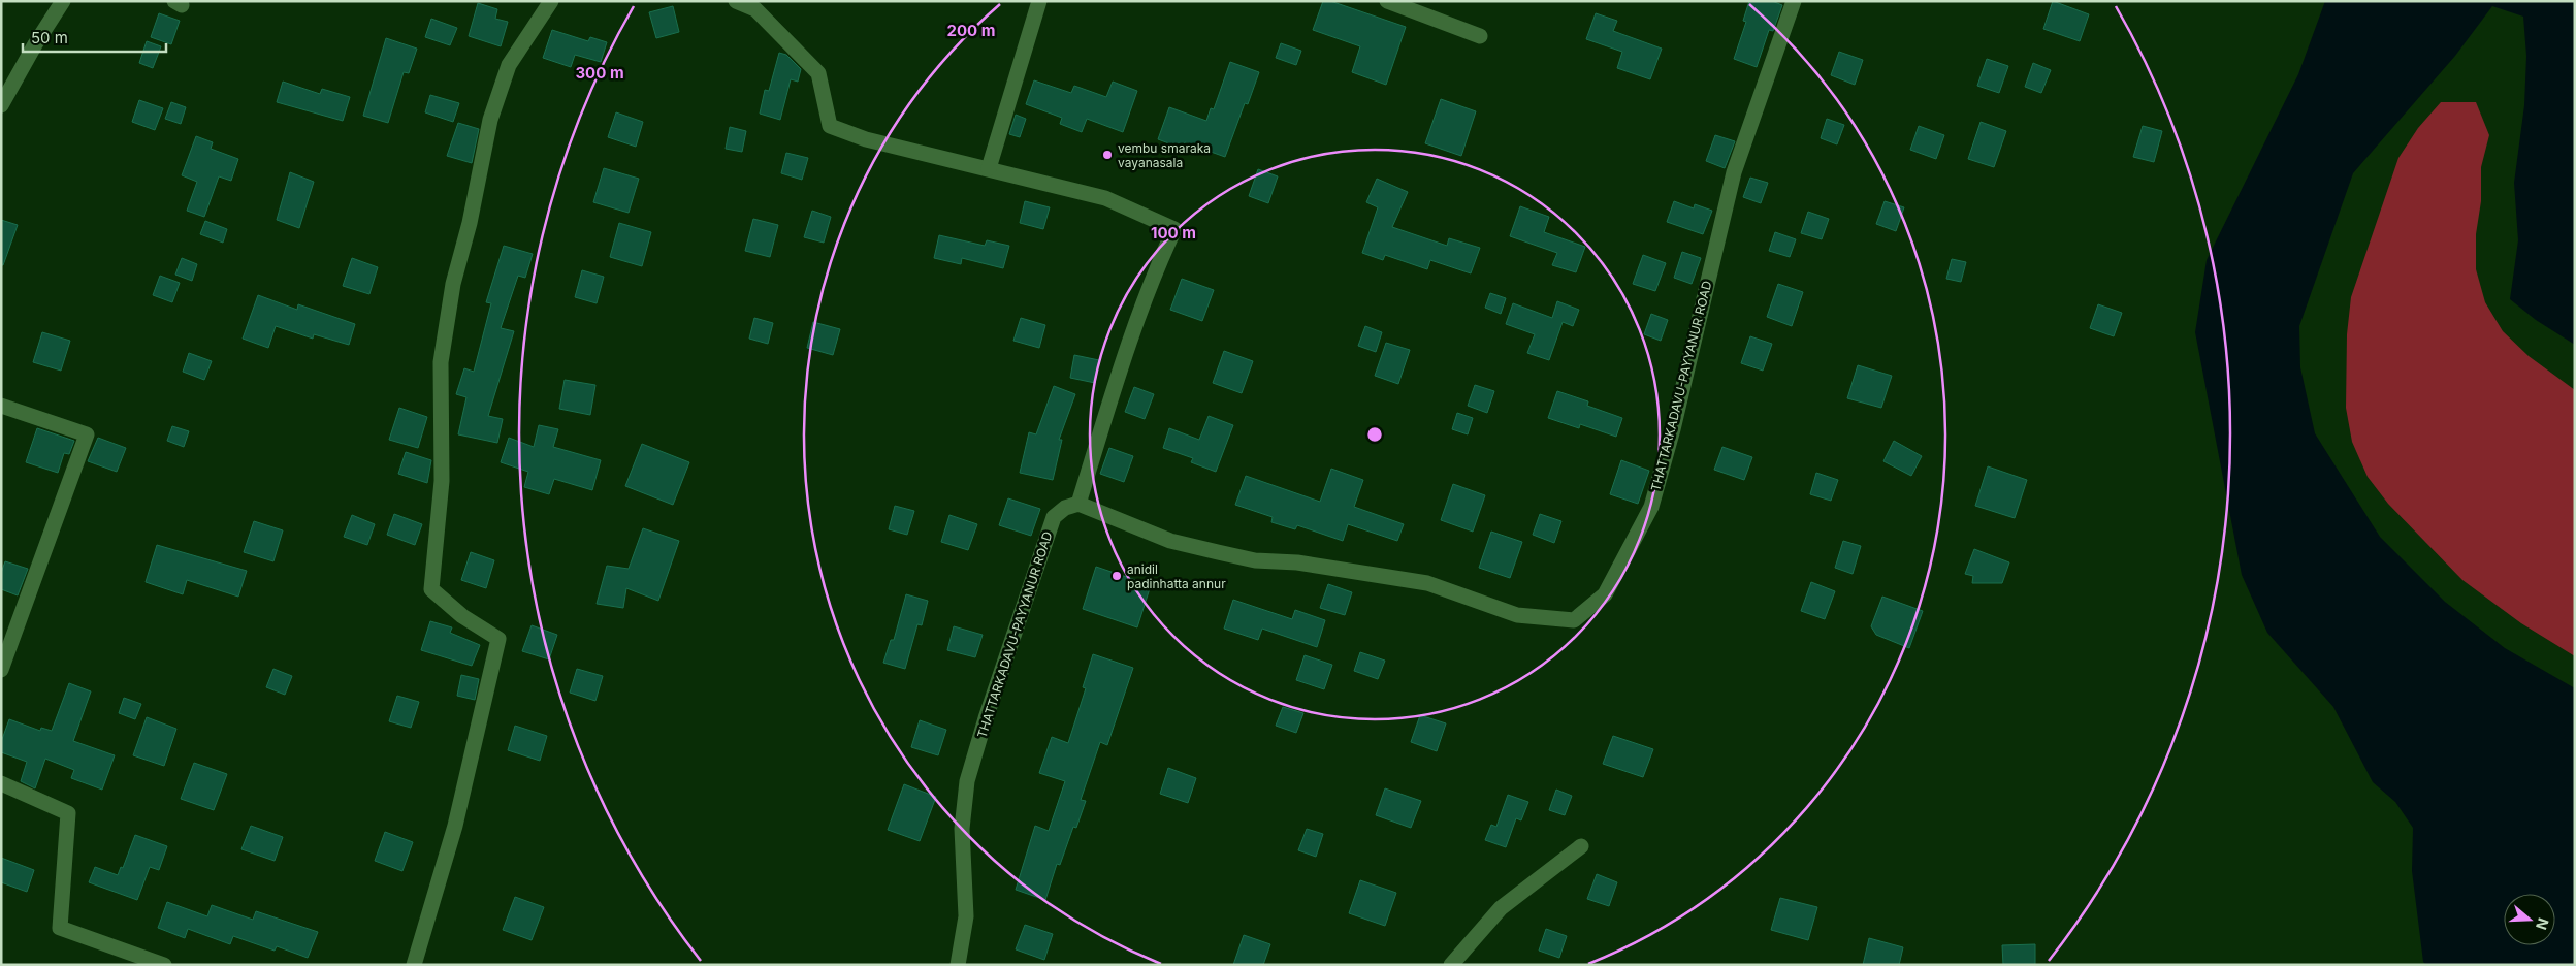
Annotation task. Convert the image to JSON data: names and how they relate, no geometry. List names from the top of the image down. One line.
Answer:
{"streets":{"street":["THATTARKADAVU-PAYYANUR ROAD"]},"places":["vembu smaraka vayanasala","anidil padinhatta annur"],"scale_bar":"50 m","north":"right","rings":["200 m","300 m","100 m"]}
